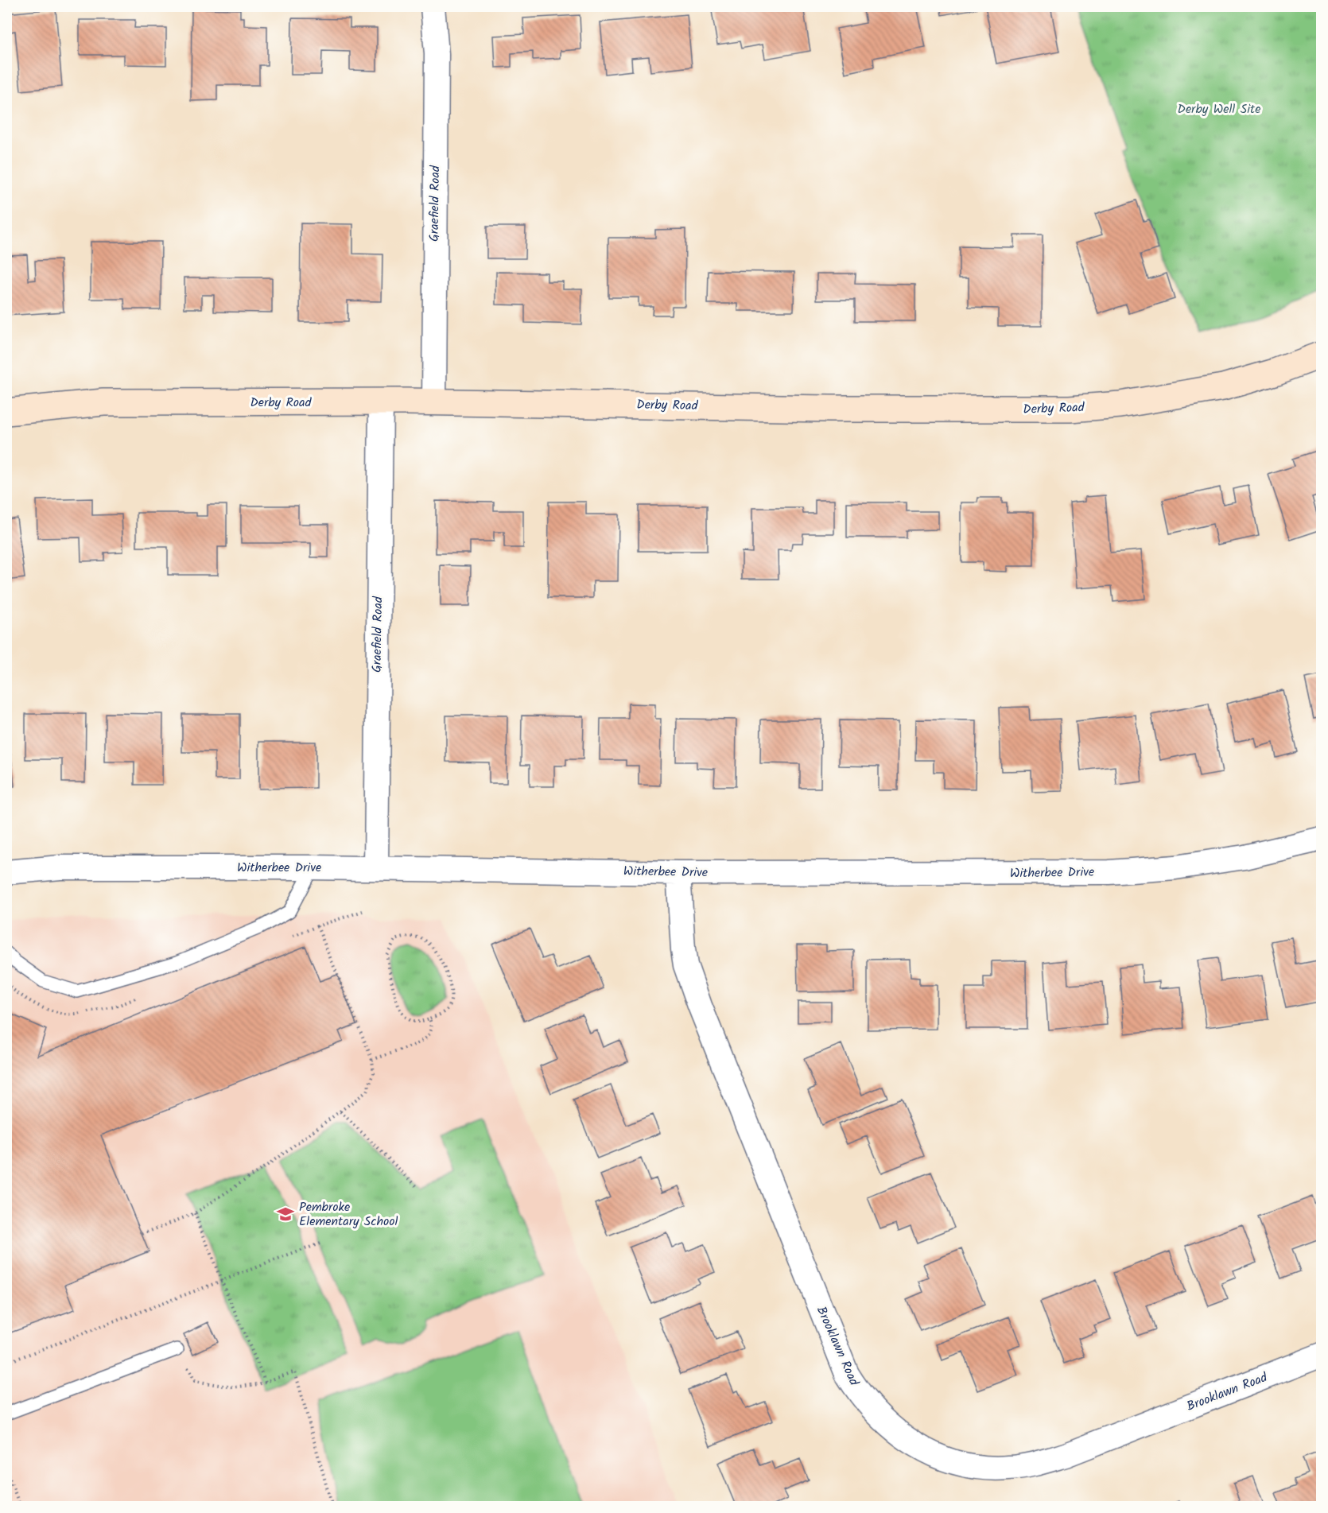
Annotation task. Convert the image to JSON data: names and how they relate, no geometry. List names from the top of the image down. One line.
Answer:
{"streets":{"street":["Graefield Road","Derby Road","Witherbee Drive","Brooklawn Road"]},"crossings":[["Graefield Road","Derby Road"],["Graefield Road","Witherbee Drive"],["Witherbee Drive","Brooklawn Road"]],"parks":["Derby Well Site"],"places":{"school or university":["Pembroke Elementary School"]}}
